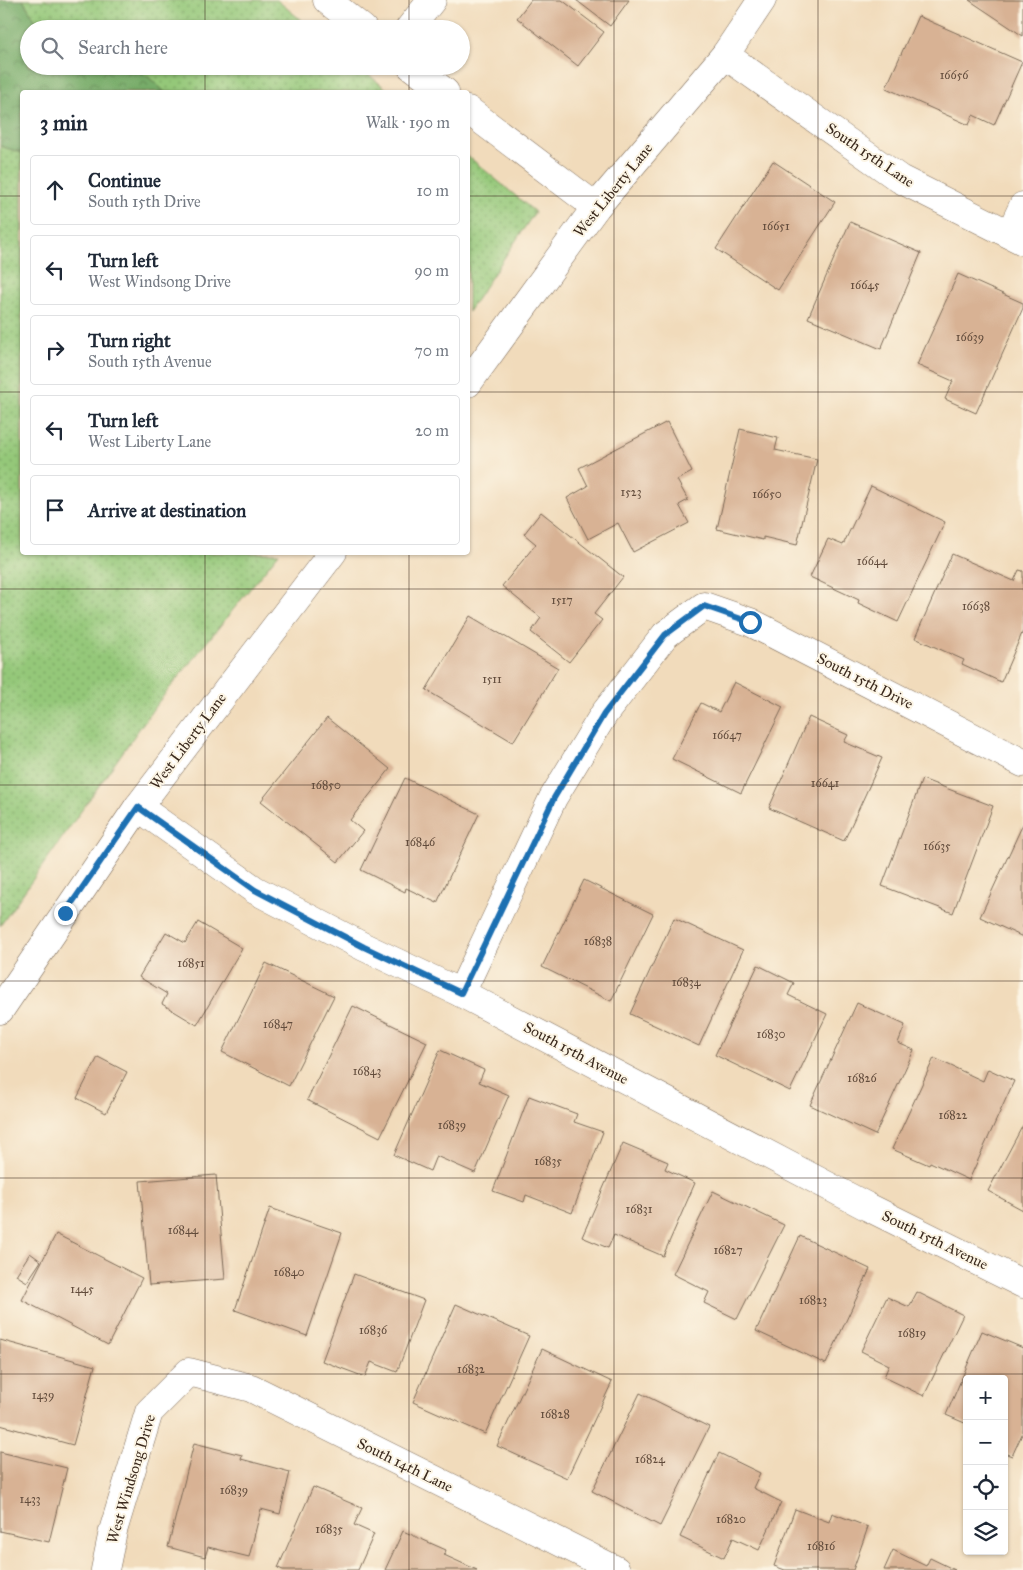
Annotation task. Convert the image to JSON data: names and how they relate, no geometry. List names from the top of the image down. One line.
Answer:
{"streets":{"street":["South 15th Lane","West Liberty Lane","South 15th Drive","South 15th Avenue","South 14th Lane","West Windsong Drive"]},"crossings":[["South 15th Lane","West Liberty Lane"],["West Liberty Lane","South 15th Avenue"],["South 15th Drive","South 15th Avenue"],["South 14th Lane","West Windsong Drive"]],"house_numbers":["16656","16651","16645","16639","1523","16650","16644","1517","16638","1511","16647","16641","16850","16846","16635","16838","16851","16834","16847","16830","16843","16826","16822","16839","16835","16831","16844","16827","16840","1445","16823","16836","16819","16832","1439","16828","16824","16839","1433","16820","16835","16816"],"page":{"search":"Search here","heading":["3 min","Walk · 190 m"],"list":[["Continue","South 15th Drive","10 m"],["Turn left","West Windsong Drive","90 m"],["Turn right","South 15th Avenue","70 m"],["Turn left","West Liberty Lane","20 m"],"Arrive at destination"],"map_buttons":["+","−"]}}
